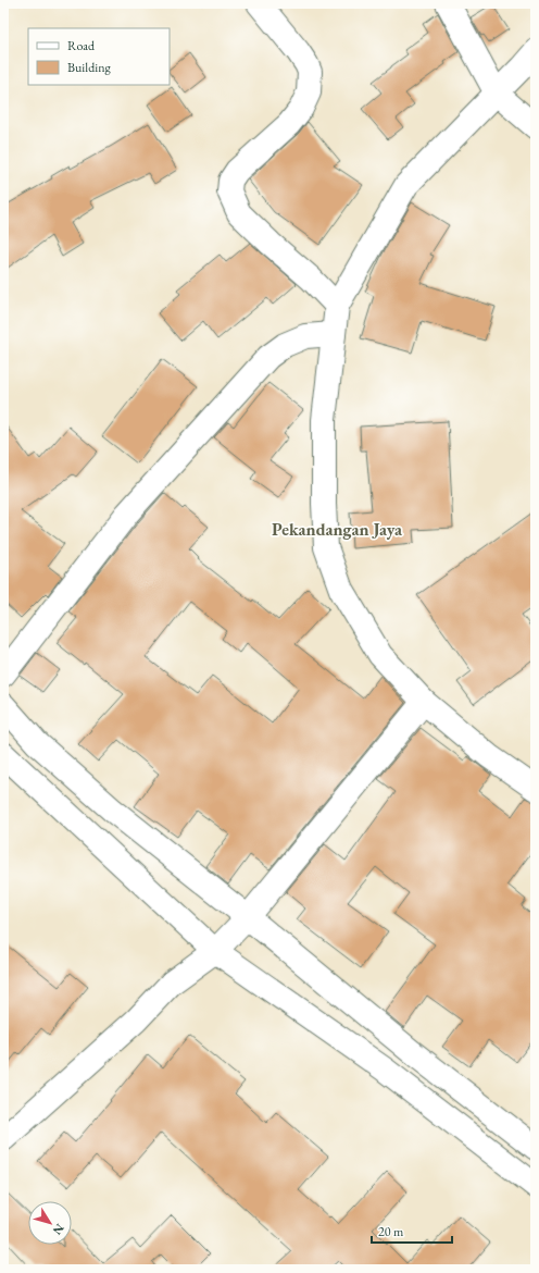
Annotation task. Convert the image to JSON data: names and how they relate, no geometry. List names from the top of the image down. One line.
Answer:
{"districts":["Pekandangan Jaya"],"legend":["Road","Building"],"scale_bar":"20 m","north":"bottom right"}
